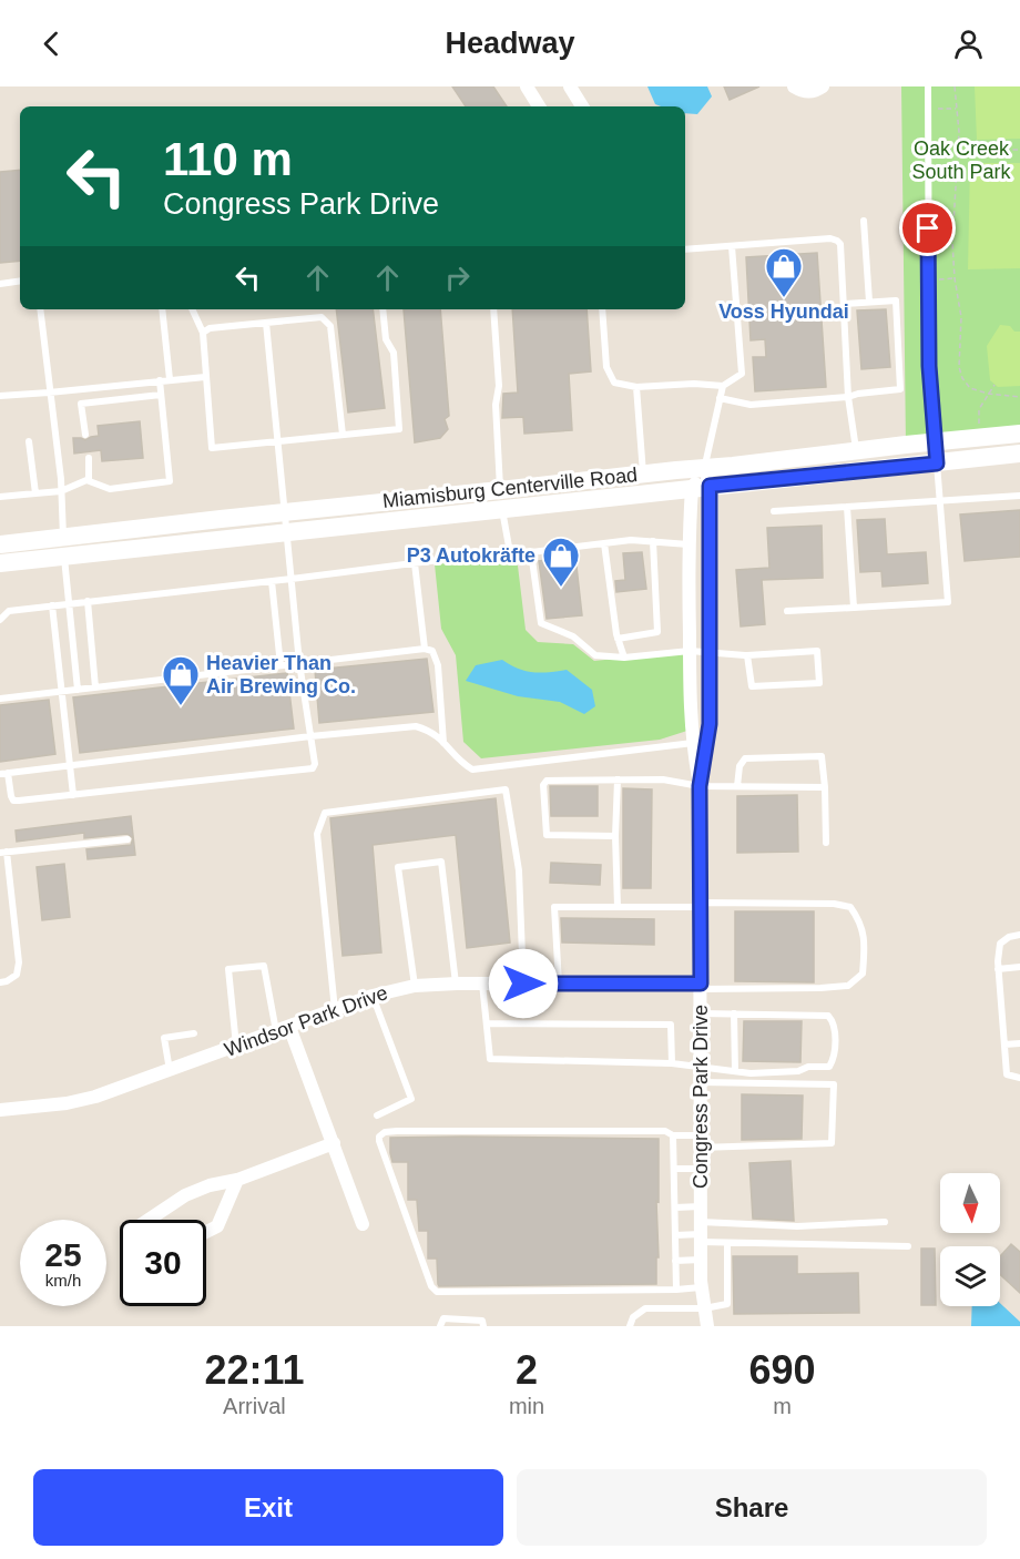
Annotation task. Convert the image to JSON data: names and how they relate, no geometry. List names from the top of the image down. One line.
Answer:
{"streets":{"main road":["Miamisburg Centerville Road"],"street":["Windsor Park Drive","Congress Park Drive"]},"crossings":[["Miamisburg Centerville Road","Congress Park Drive"],["Windsor Park Drive","Congress Park Drive"]],"parks":["Oak Creek South Park"],"places":{"shop":["Voss Hyundai","P3 Autokräfte","Heavier Than Air Brewing Co."]},"north":"bottom","page":{"header":"Headway","turn":["110 m","Congress Park Drive"],"speed":"25 km/h","limit":"30","eta":["22:11","Arrival","2","min","690","m"],"buttons":["Exit","Share"]}}
